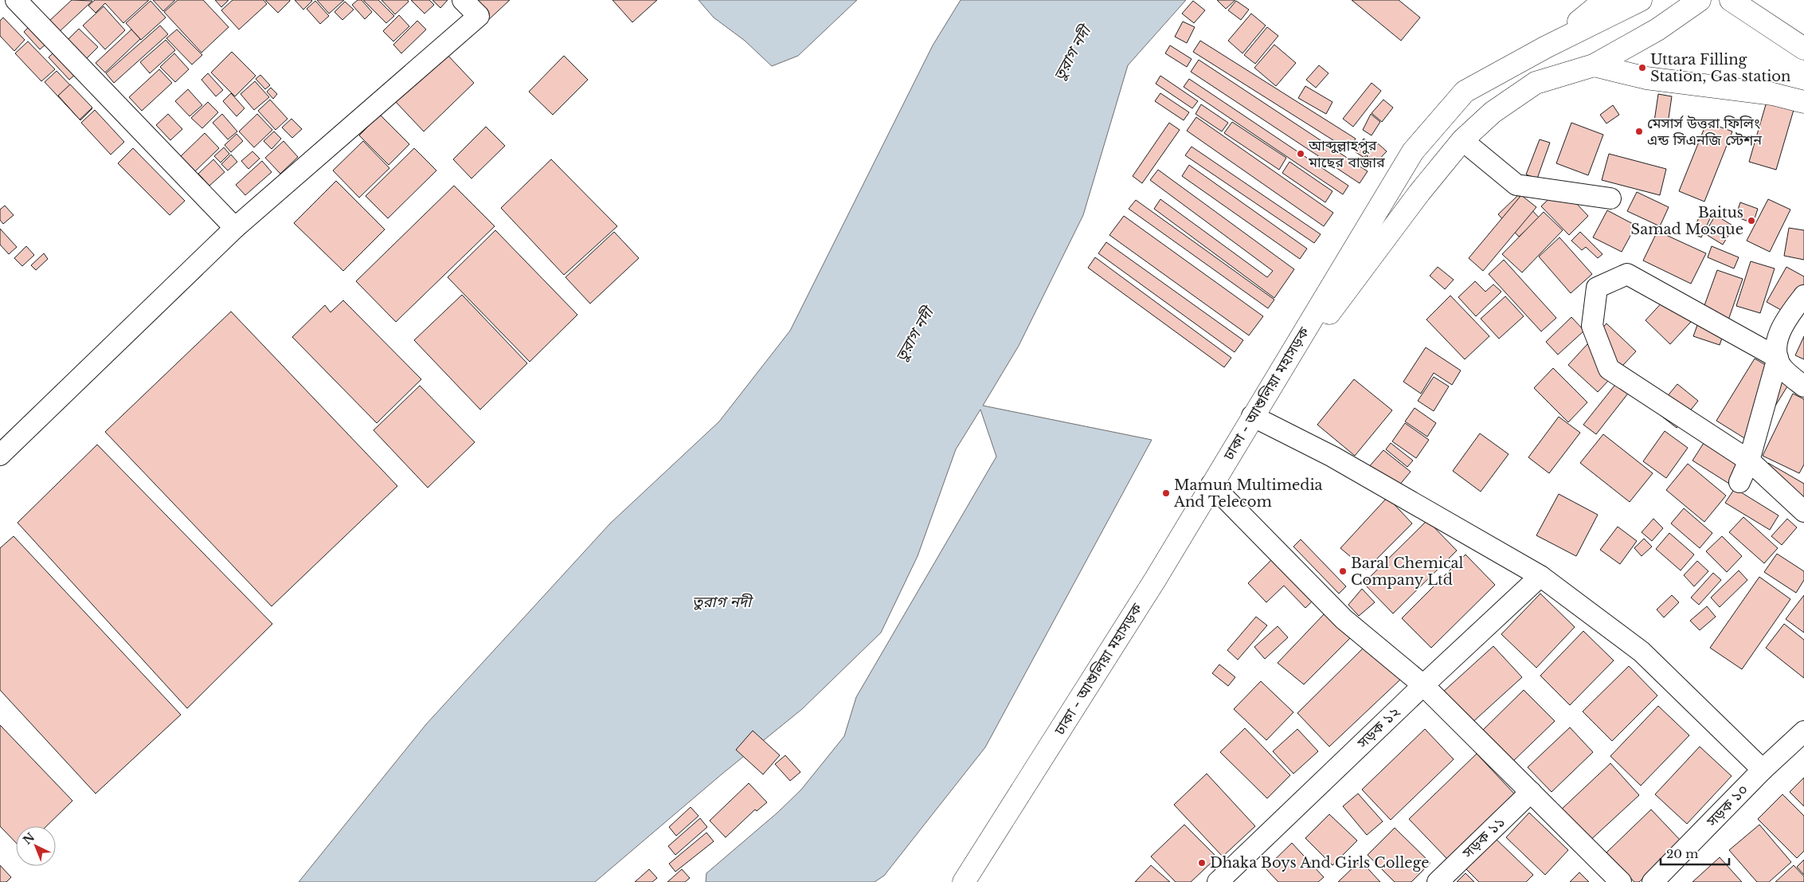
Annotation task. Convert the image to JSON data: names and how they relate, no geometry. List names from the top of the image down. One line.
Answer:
{"streets":{"highway":["ঢাকা - আশুলিয়া মহাসড়ক"],"street":["সড়ক ১২","সড়ক ১০","সড়ক ১১"]},"water":["তুরাগ নদী"],"places":["Uttara Filling Station, Gas station","মেসার্স উত্তরা ফিলিং এন্ড সিএনজি স্টেশন","আব্দুল্লাহপুর মাছের বাজার","Baitus Samad Mosque","Mamun Multimedia And Telecom","Baral Chemical Company Ltd","Dhaka Boys And Girls College"],"scale_bar":"20 m","north":"top left"}
